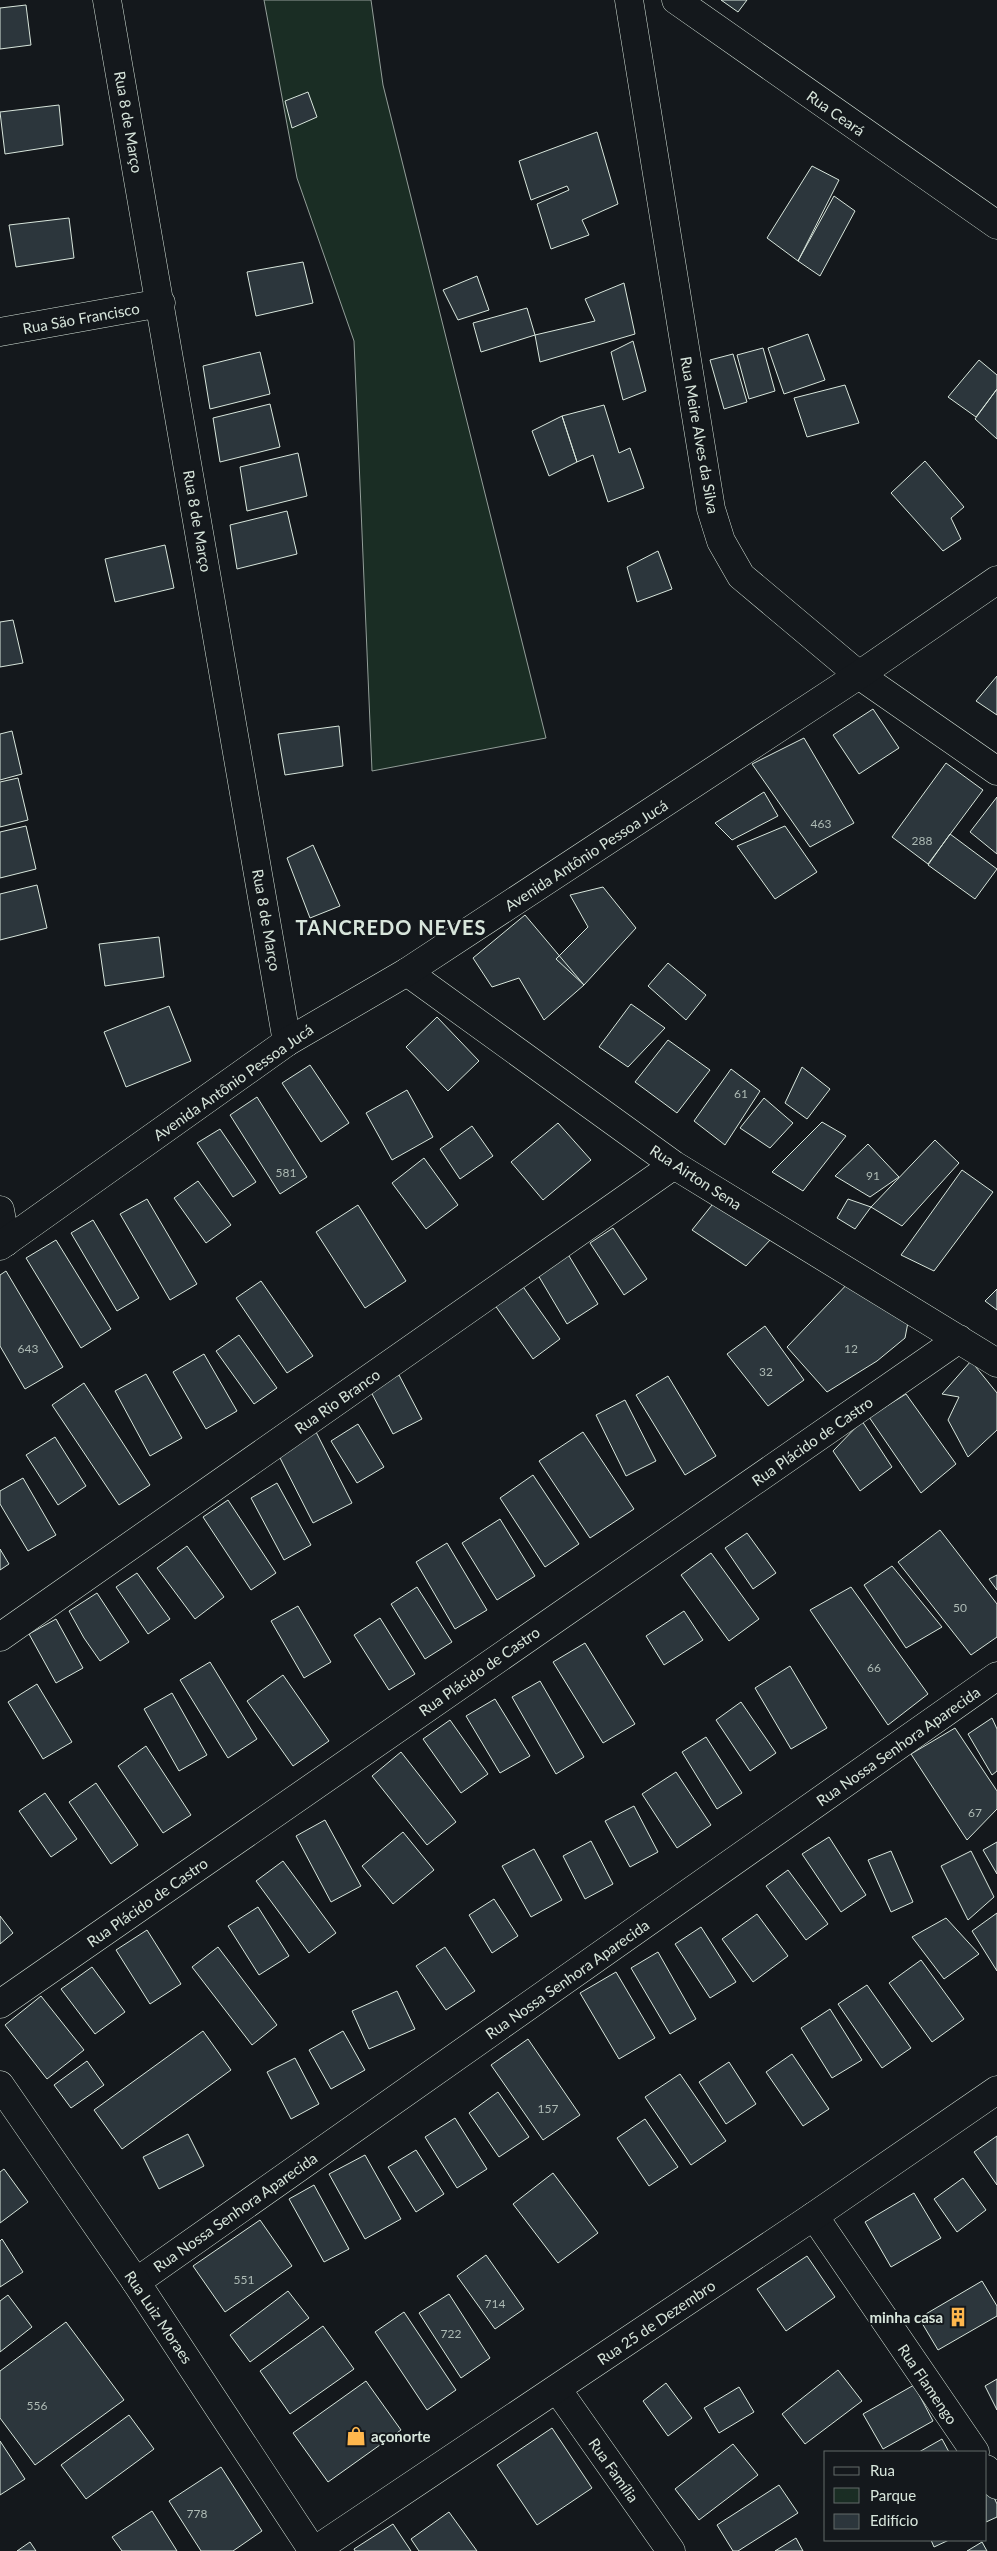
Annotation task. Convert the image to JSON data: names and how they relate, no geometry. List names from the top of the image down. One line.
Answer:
{"streets":{"street":["Rua Ceará","Rua 8 de Março","Rua São Francisco","Rua Meire Alves da Silva","Avenida Antônio Pessoa Jucá","Rua Airton Sena","Rua Rio Branco","Rua Plácido de Castro","Rua Nossa Senhora Aparecida","Rua Luiz Moraes","Rua 25 de Dezembro","Rua Flamengo","Rua Família"]},"crossings":[["Rua 8 de Março","Rua São Francisco"],["Rua 8 de Março","Avenida Antônio Pessoa Jucá"],["Rua Meire Alves da Silva","Avenida Antônio Pessoa Jucá"],["Avenida Antônio Pessoa Jucá","Rua Airton Sena"],["Rua Airton Sena","Rua Rio Branco"],["Rua Airton Sena","Rua Plácido de Castro"],["Rua Nossa Senhora Aparecida","Rua Luiz Moraes"],["Rua Luiz Moraes","Rua 25 de Dezembro"],["Rua 25 de Dezembro","Rua Flamengo"],["Rua 25 de Dezembro","Rua Família"]],"districts":["TANCREDO NEVES"],"places":{"building":["minha casa"],"shop":["açonorte"]},"house_numbers":["463","288","61","581","91","643","12","32","50","66","67","157","551","714","722","556","778"],"legend":["Rua","Parque","Edifício"]}
